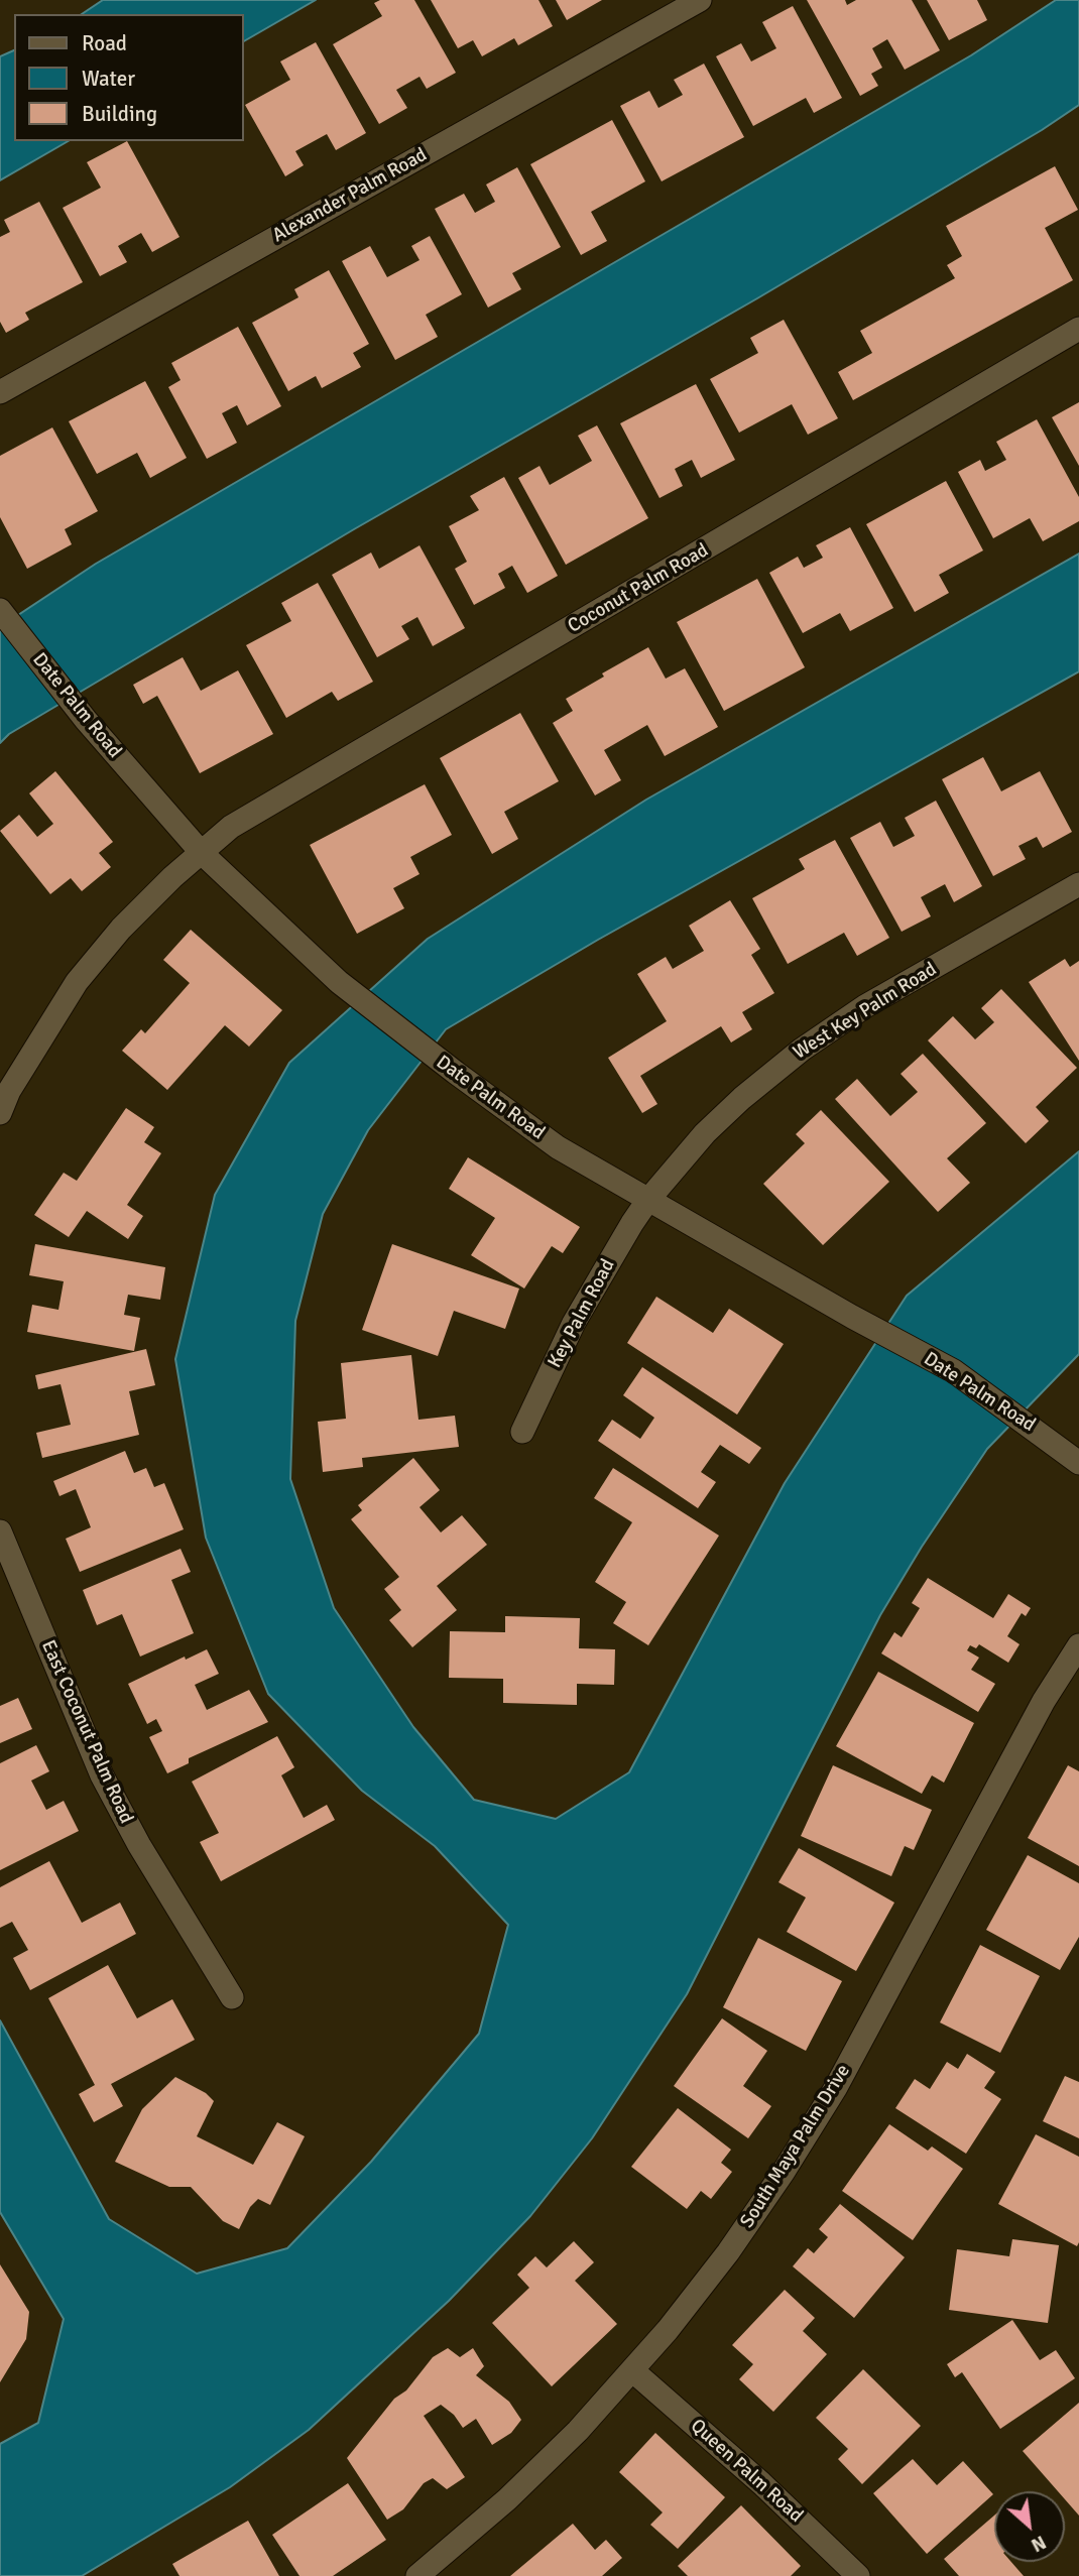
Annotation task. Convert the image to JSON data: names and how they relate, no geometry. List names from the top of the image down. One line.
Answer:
{"streets":{"street":["Alexander Palm Road","Coconut Palm Road","Date Palm Road","West Key Palm Road","Key Palm Road","East Coconut Palm Road","South Maya Palm Drive","Queen Palm Road"]},"crossings":[["Coconut Palm Road","Date Palm Road"],["Date Palm Road","West Key Palm Road"],["Date Palm Road","Key Palm Road"],["West Key Palm Road","Key Palm Road"],["South Maya Palm Drive","Queen Palm Road"]],"legend":["Road","Water","Building"],"north":"bottom right"}
